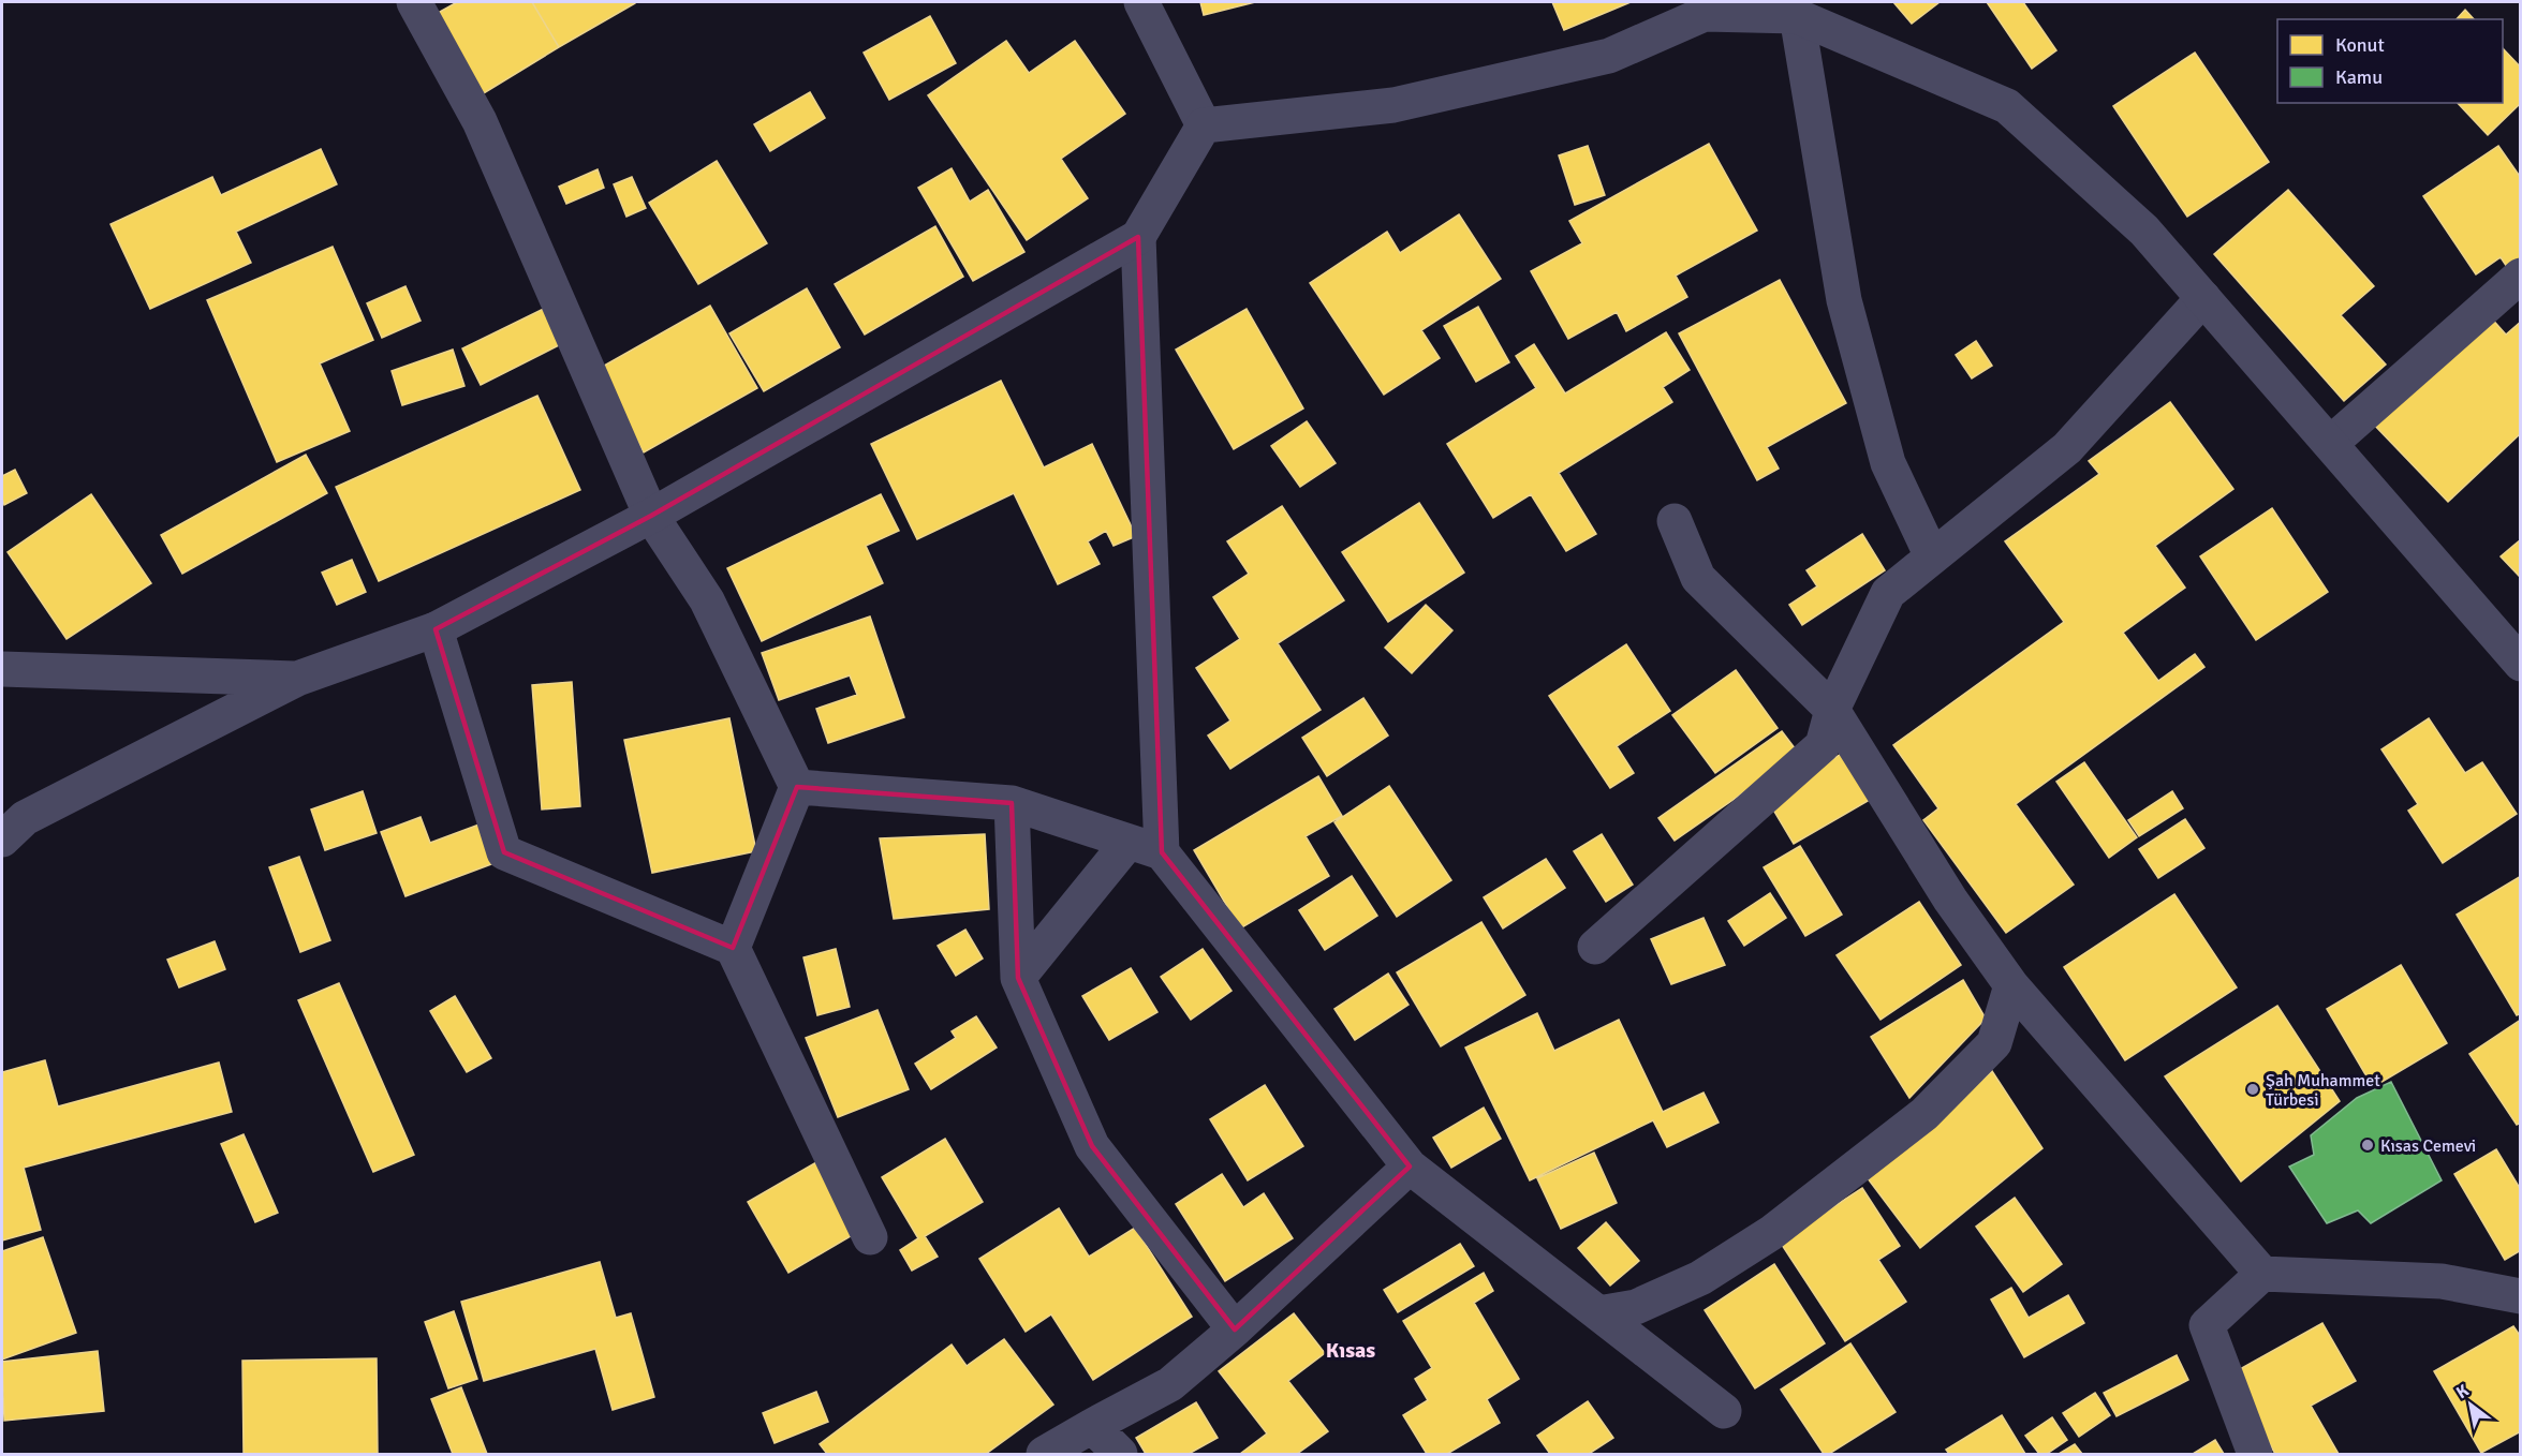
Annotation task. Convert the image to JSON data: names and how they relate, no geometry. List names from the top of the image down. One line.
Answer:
{"districts":["Kısas"],"places":["Şah Muhammet Türbesi","Kısas Cemevi"],"legend":["Konut","Kamu"],"north":"top left"}
